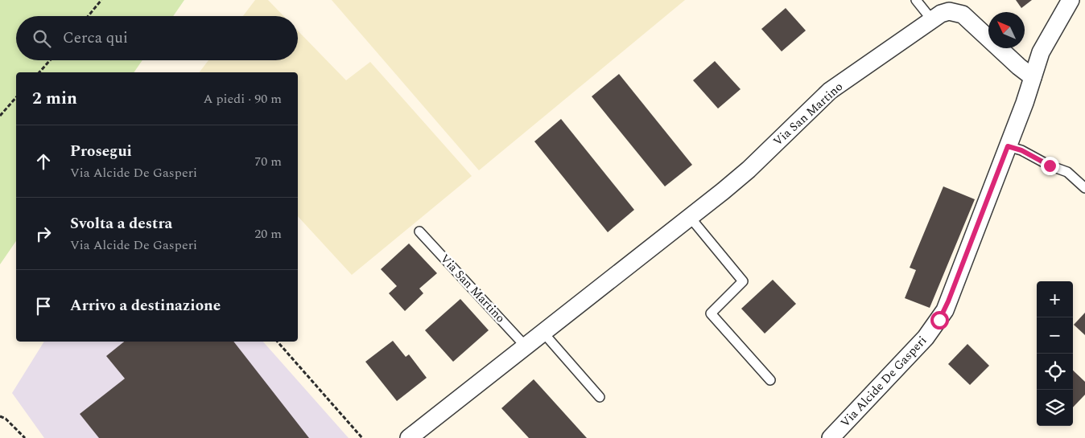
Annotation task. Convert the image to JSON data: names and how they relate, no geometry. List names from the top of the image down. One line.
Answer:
{"streets":{"street":["Via San Martino","Via Alcide De Gasperi"]},"crossings":[["Via San Martino","Via Alcide De Gasperi"]],"north":"top left","page":{"search":"Cerca qui","heading":["2 min","A piedi · 90 m"],"list":[["Prosegui","Via Alcide De Gasperi","70 m"],["Svolta a destra","Via Alcide De Gasperi","20 m"],"Arrivo a destinazione"],"map_buttons":["+","−"]}}
